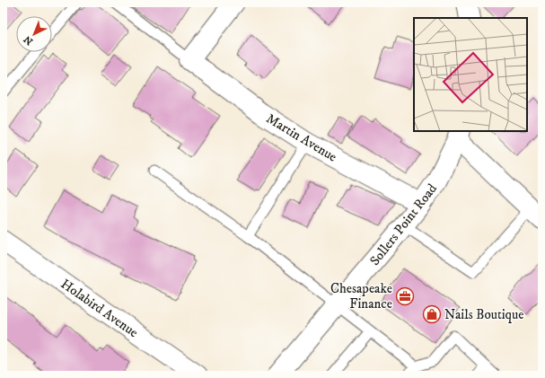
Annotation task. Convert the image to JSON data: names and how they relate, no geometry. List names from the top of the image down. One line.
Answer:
{"streets":{"street":["Martin Avenue","Sollers Point Road","Holabird Avenue"]},"crossings":[["Martin Avenue","Sollers Point Road"]],"places":{"office":["Chesapeake Finance"],"shop":["Nails Boutique"]},"north":"bottom left"}
